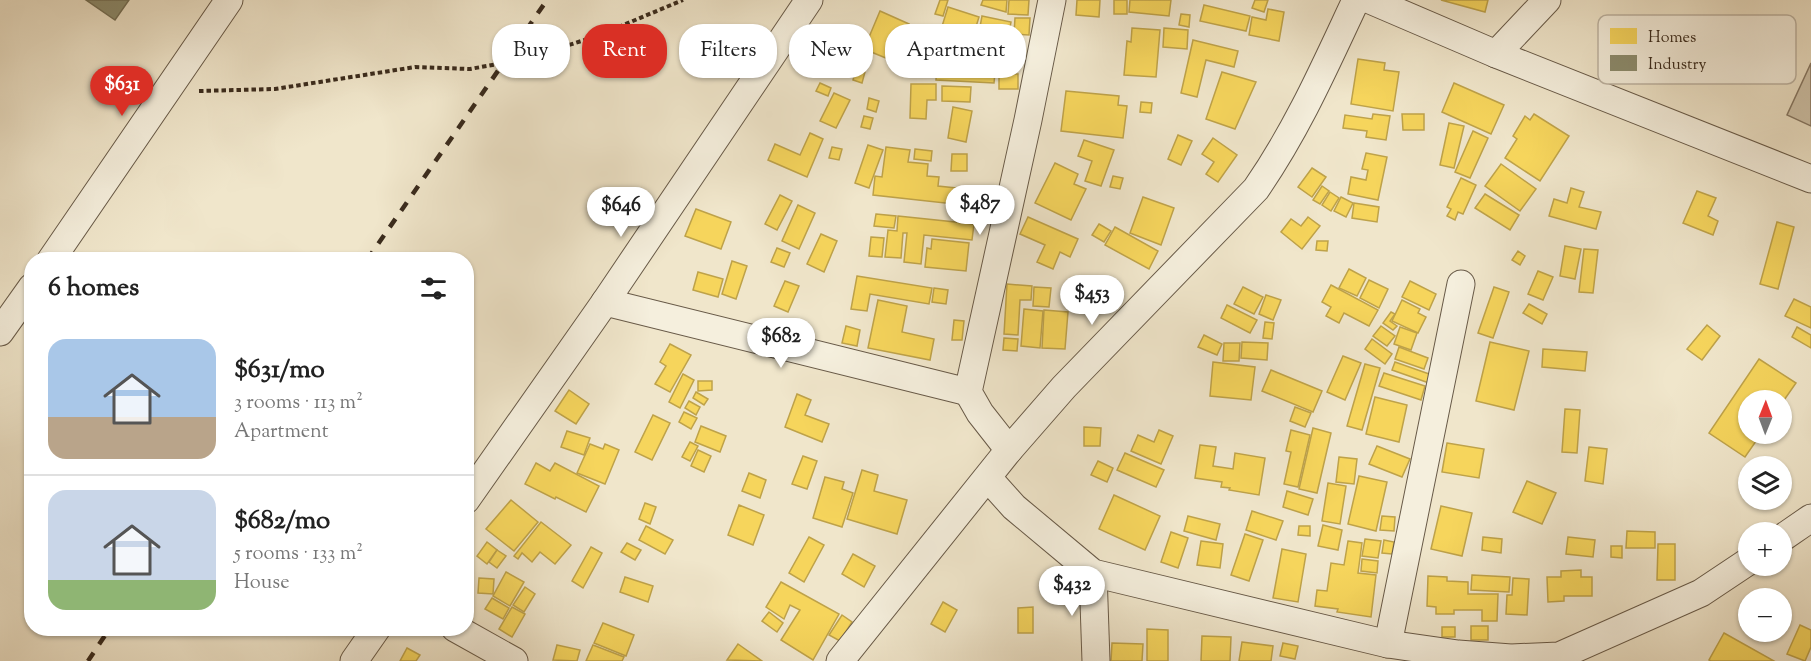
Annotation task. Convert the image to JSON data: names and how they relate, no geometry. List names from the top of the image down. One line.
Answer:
{"legend":["Homes","Industry"],"north":"top","page":{"chip":["Buy","Rent","Filters","New","Apartment"],"price":["$631","$487","$646","$453","$682","$432"],"heading":"6 homes","list":[{"name":"$631/mo","note":"3 rooms · 113 m² · Apartment"},{"name":"$682/mo","note":"5 rooms · 133 m² · House"}],"map_buttons":["+","−"]}}
